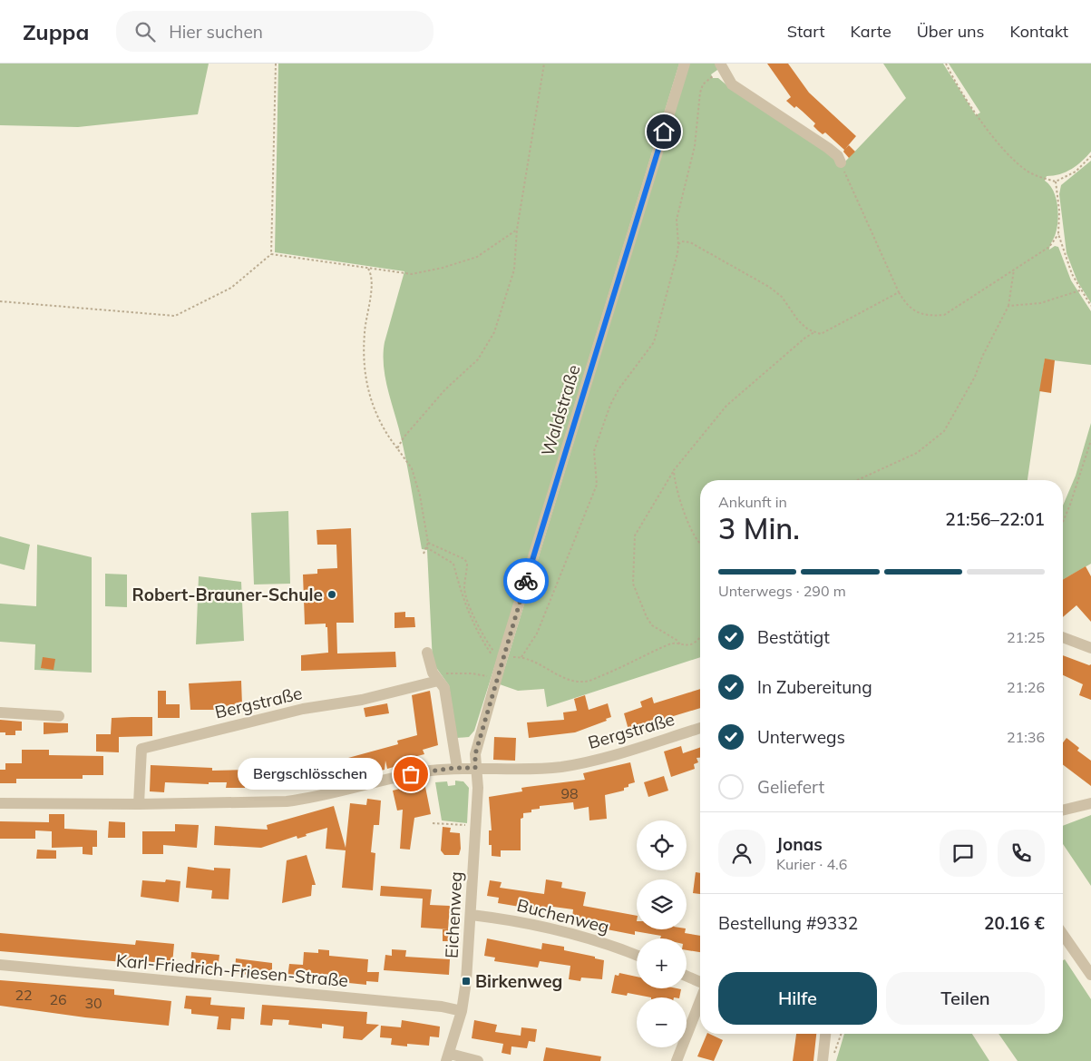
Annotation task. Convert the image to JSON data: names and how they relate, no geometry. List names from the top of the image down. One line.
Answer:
{"streets":{"street":["Waldstraße","Bergstraße","Eichenweg","Buchenweg","Karl-Friedrich-Friesen-Straße"]},"crossings":[["Waldstraße","Bergstraße"],["Waldstraße","Eichenweg"],["Bergstraße","Eichenweg"],["Eichenweg","Buchenweg"],["Eichenweg","Karl-Friedrich-Friesen-Straße"]],"places":{"other":["Robert-Brauner-Schule","Bergschlösschen"],"transit":["Birkenweg"]},"house_numbers":["98","22","26","30"],"page":{"header":"Zuppa","search":"Hier suchen","nav":["Start","Karte","Über uns","Kontakt"],"heading":["3 Min.","Ankunft in","21:56–22:01"],"panel":["Jonas","Kurier · 4.6","Bestellung #9332","20.16 €"],"bar":"Unterwegs · 290 m","list":[["Bestätigt","21:25"],["In Zubereitung","21:26"],["Unterwegs","21:36"],"Geliefert"],"bubble":"Bergschlösschen","map_buttons":["+","−"],"buttons":["Hilfe","Teilen"]}}
